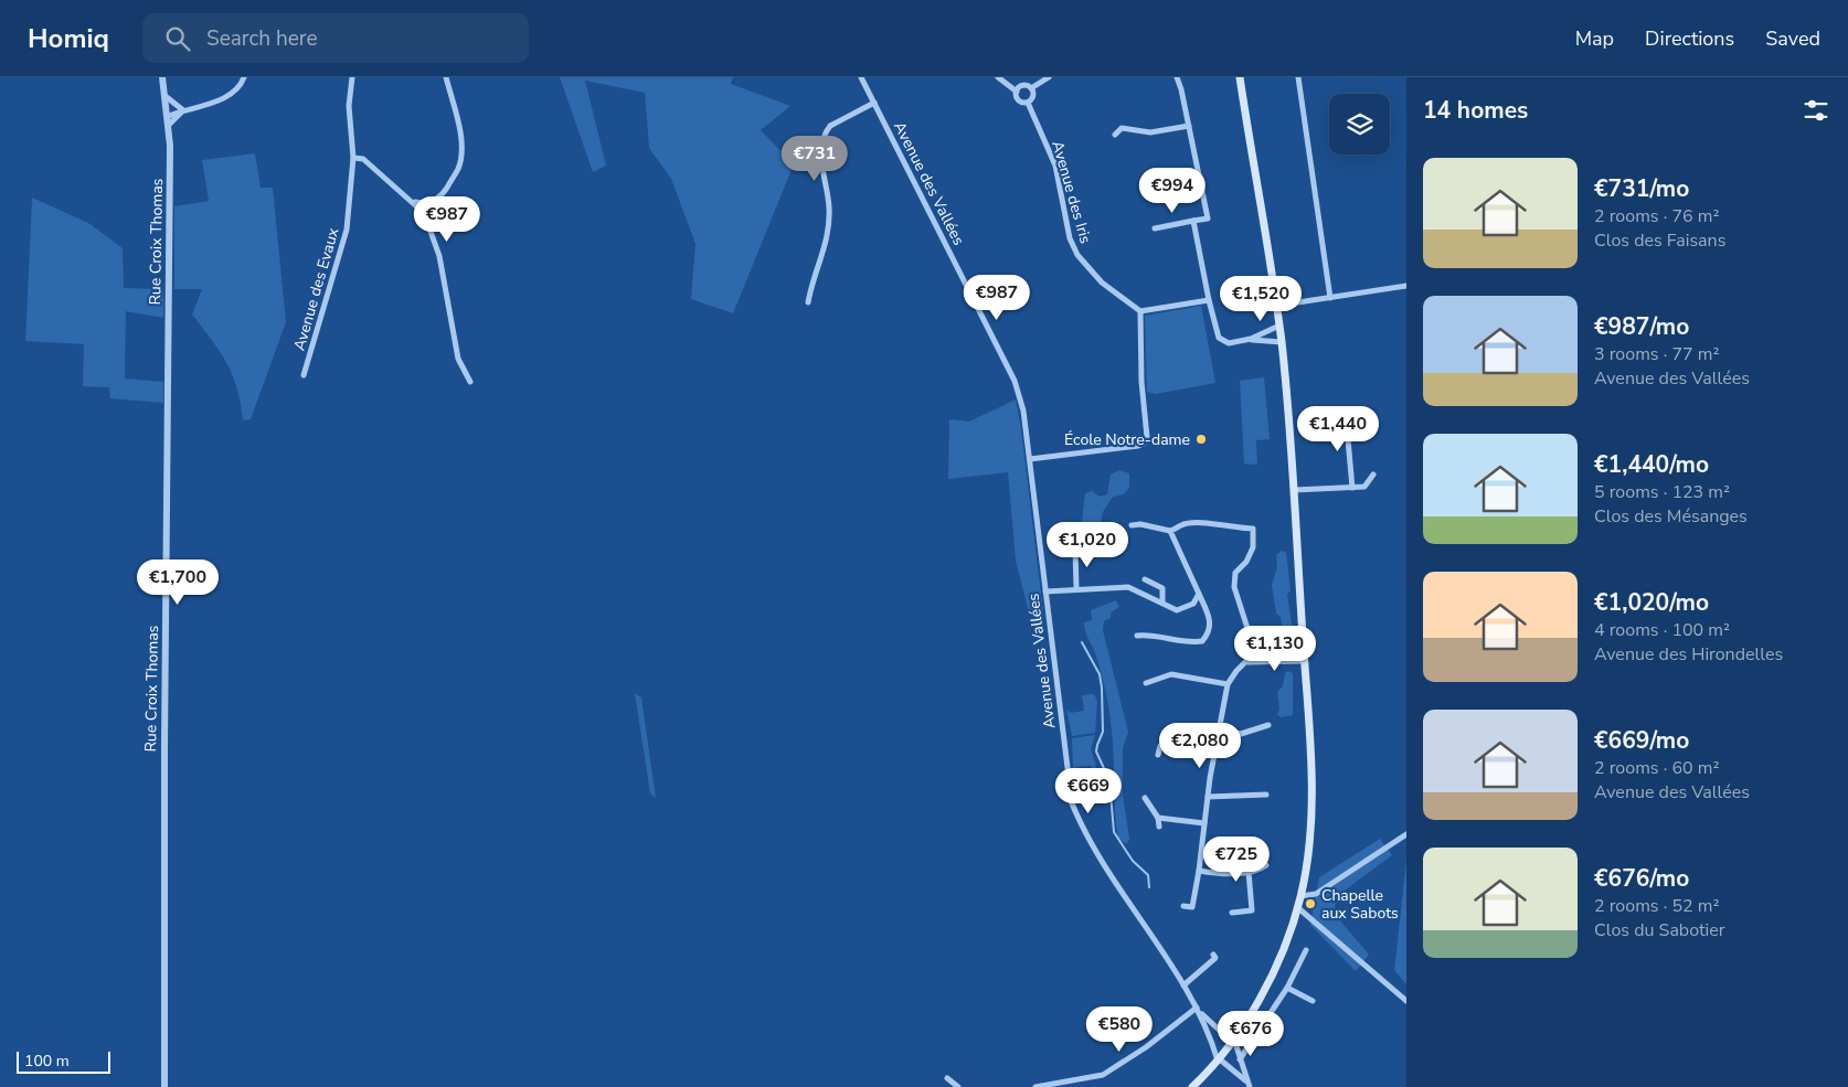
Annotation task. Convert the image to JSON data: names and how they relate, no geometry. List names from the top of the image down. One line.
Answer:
{"streets":{"street":["Avenue des Vallées","Avenue des Iris","Rue Croix Thomas","Avenue des Evaux"]},"places":["École Notre-dame","Chapelle aux Sabots"],"scale_bar":"100 m","page":{"header":"Homiq","search":"Search here","nav":["Map","Directions","Saved"],"heading":"14 homes","price":["€731","€994","€987","€987","€1,520","€1,440","€1,020","€1,700","€1,130","€2,080","€669","€725","€580","€676"],"list":[{"name":"€731/mo","note":"2 rooms · 76 m² · Clos des Faisans"},{"name":"€987/mo","note":"3 rooms · 77 m² · Avenue des Vallées"},{"name":"€1,440/mo","note":"5 rooms · 123 m² · Clos des Mésanges"},{"name":"€1,020/mo","note":"4 rooms · 100 m² · Avenue des Hirondelles"},{"name":"€669/mo","note":"2 rooms · 60 m² · Avenue des Vallées"},{"name":"€676/mo","note":"2 rooms · 52 m² · Clos du Sabotier"}],"scale":"100 m"}}
